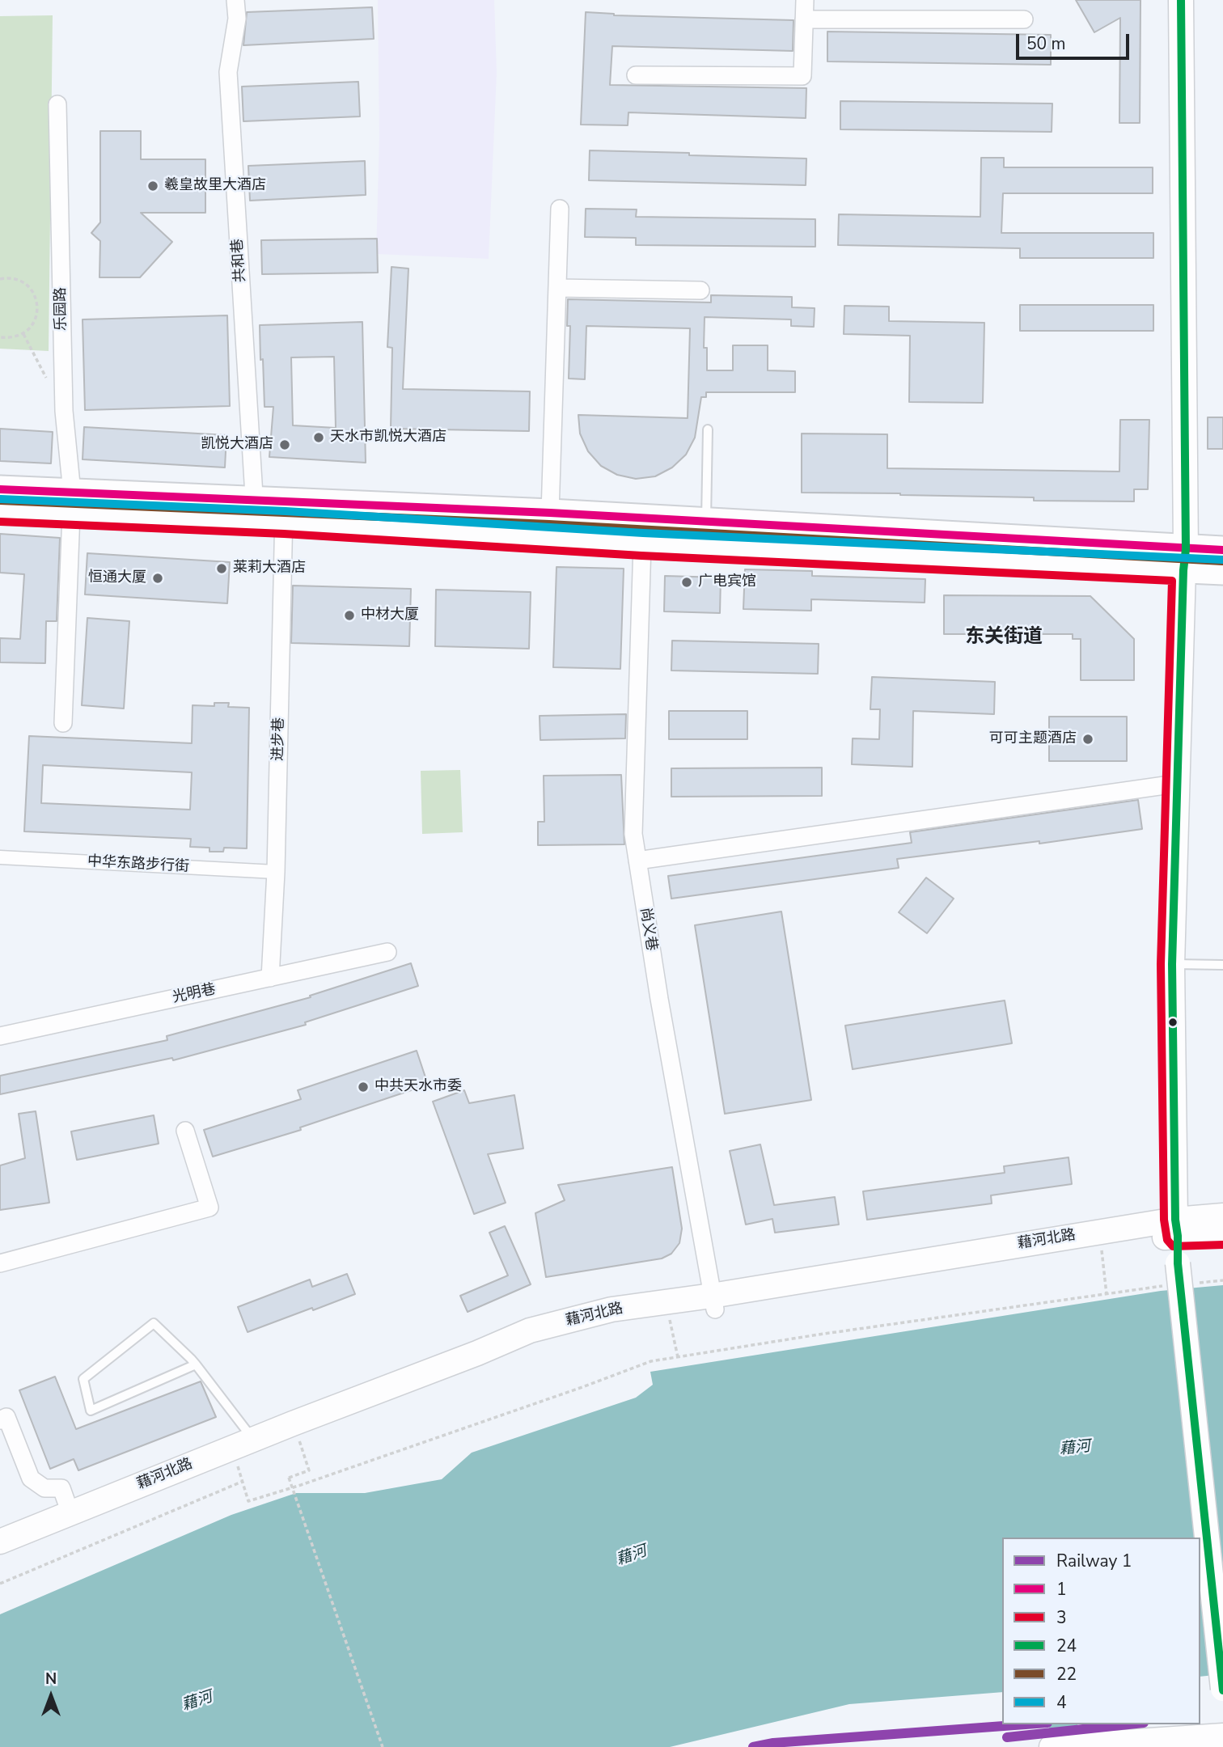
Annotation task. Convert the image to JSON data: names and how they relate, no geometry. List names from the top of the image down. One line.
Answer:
{"streets":{"main road":["藉河北路"],"street":["共和巷","乐园路","进步巷","中华东路步行街","尚义巷","光明巷"]},"crossings":[["进步巷","中华东路步行街"],["进步巷","光明巷"],["尚义巷","藉河北路"]],"districts":["东关街道"],"water":["藉河"],"places":["羲皇故里大酒店","天水市凯悦大酒店","凯悦大酒店","莱莉大酒店","恒通大厦","广电宾馆","中材大厦","可可主题酒店","中共天水市委"],"lines":["transit line 24","transit line 1","transit line 4","transit line 22","transit line 3","rail line 1"],"legend":["Railway 1","1","3","24","22","4"],"scale_bar":"50 m","north":"top"}
